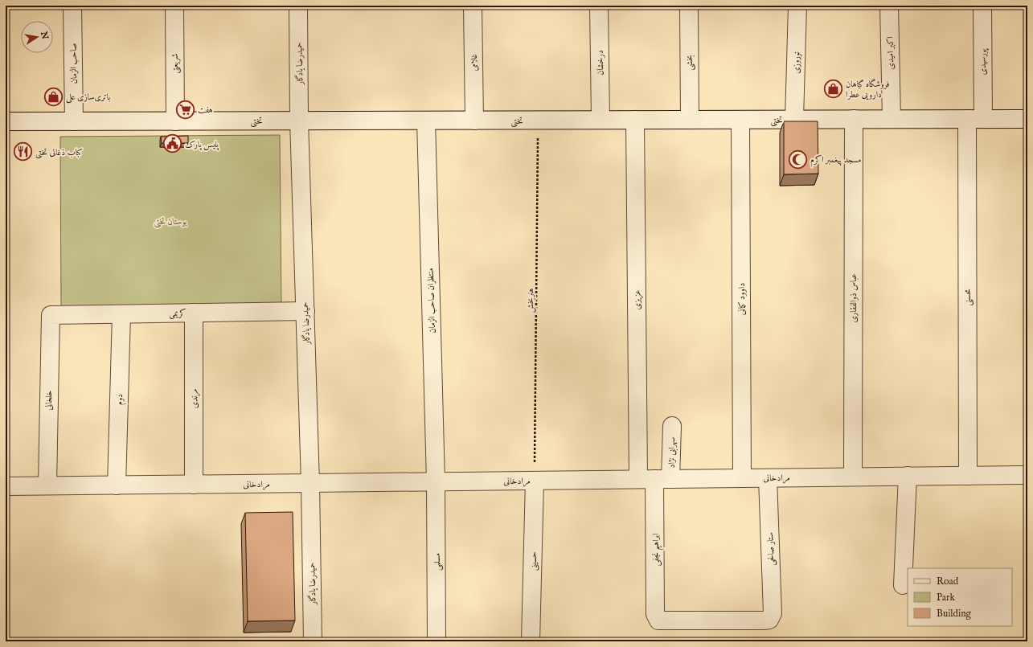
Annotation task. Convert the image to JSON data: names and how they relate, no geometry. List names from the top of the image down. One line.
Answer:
{"streets":{"street":["اکبر امیدی","پورسیدی","غلامی","درخشان","بخشی","نوروزی","صاحب الزمان","شریعتی","حمیدرضا یادگار","تختی","محسنی","عباس ذوالفقاری","داوود کمانی","عزیزی","منتظران صاحب الزمان","کریمی","مرندی","دوم","خلخالی","سهرابی نژاد","مرادخانی","ستار صالحی","ابراهیم نجفی","حسینی","مسلمی"],"path":["هنربخش"]},"crossings":[["اکبر امیدی","تختی"],["پورسیدی","تختی"],["پورسیدی","محسنی"],["غلامی","تختی"],["درخشان","تختی"],["بخشی","تختی"],["نوروزی","تختی"],["صاحب الزمان","تختی"],["شریعتی","تختی"],["حمیدرضا یادگار","تختی"],["حمیدرضا یادگار","کریمی"],["حمیدرضا یادگار","مرادخانی"],["تختی","محسنی"],["تختی","عباس ذوالفقاری"],["تختی","داوود کمانی"],["تختی","عزیزی"],["تختی","منتظران صاحب الزمان"],["تختی","هنربخش"],["محسنی","مرادخانی"],["عباس ذوالفقاری","مرادخانی"],["داوود کمانی","مرادخانی"],["عزیزی","سهرابی نژاد"],["عزیزی","مرادخانی"],["عزیزی","ابراهیم نجفی"],["منتظران صاحب الزمان","مرادخانی"],["منتظران صاحب الزمان","مسلمی"],["هنربخش","مرادخانی"],["هنربخش","حسینی"],["کریمی","مرندی"],["کریمی","دوم"],["کریمی","خلخالی"],["مرندی","مرادخانی"],["دوم","مرادخانی"],["خلخالی","مرادخانی"],["سهرابی نژاد","مرادخانی"],["سهرابی نژاد","ابراهیم نجفی"],["مرادخانی","ستار صالحی"],["مرادخانی","ابراهیم نجفی"],["مرادخانی","حسینی"],["مرادخانی","مسلمی"],["ستار صالحی","ابراهیم نجفی"]],"parks":["بوستان تختی"],"places":{"shop":["فروشگاه گیاهان دارویی عطرا","باتری‌سازی علی"],"supermarket":["هفت"],"public building":["پلیس پارک"],"restaurant":["کباب ذغالی تختی"],"mosque":["مسجد پیغمبر اکرم"]},"legend":["Road","Park","Building"],"north":"right"}
